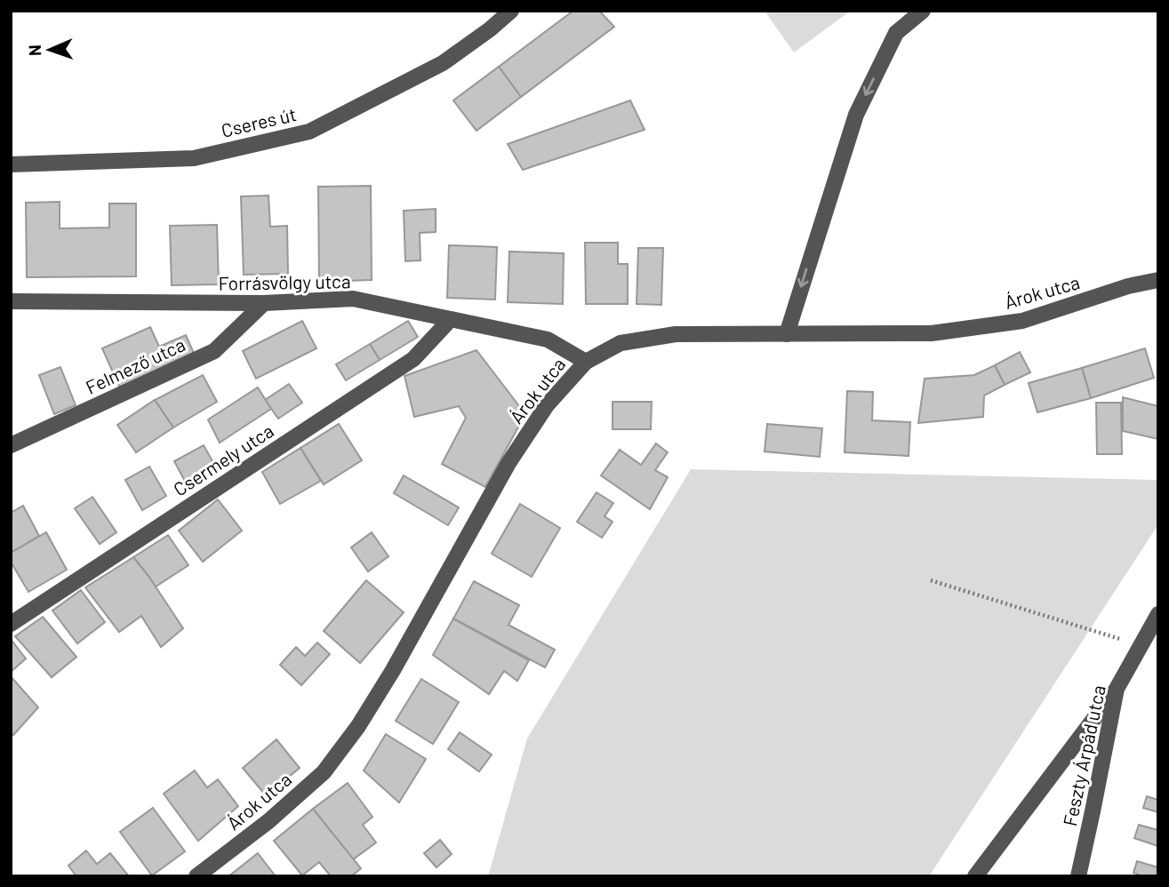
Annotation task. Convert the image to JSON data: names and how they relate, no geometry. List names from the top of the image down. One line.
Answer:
{"streets":{"street":["Cseres út","Forrásvölgy utca","Árok utca","Felmező utca","Csermely utca","Feszty Árpád utca"]},"crossings":[["Forrásvölgy utca","Árok utca"],["Forrásvölgy utca","Felmező utca"],["Forrásvölgy utca","Csermely utca"]],"north":"left"}
